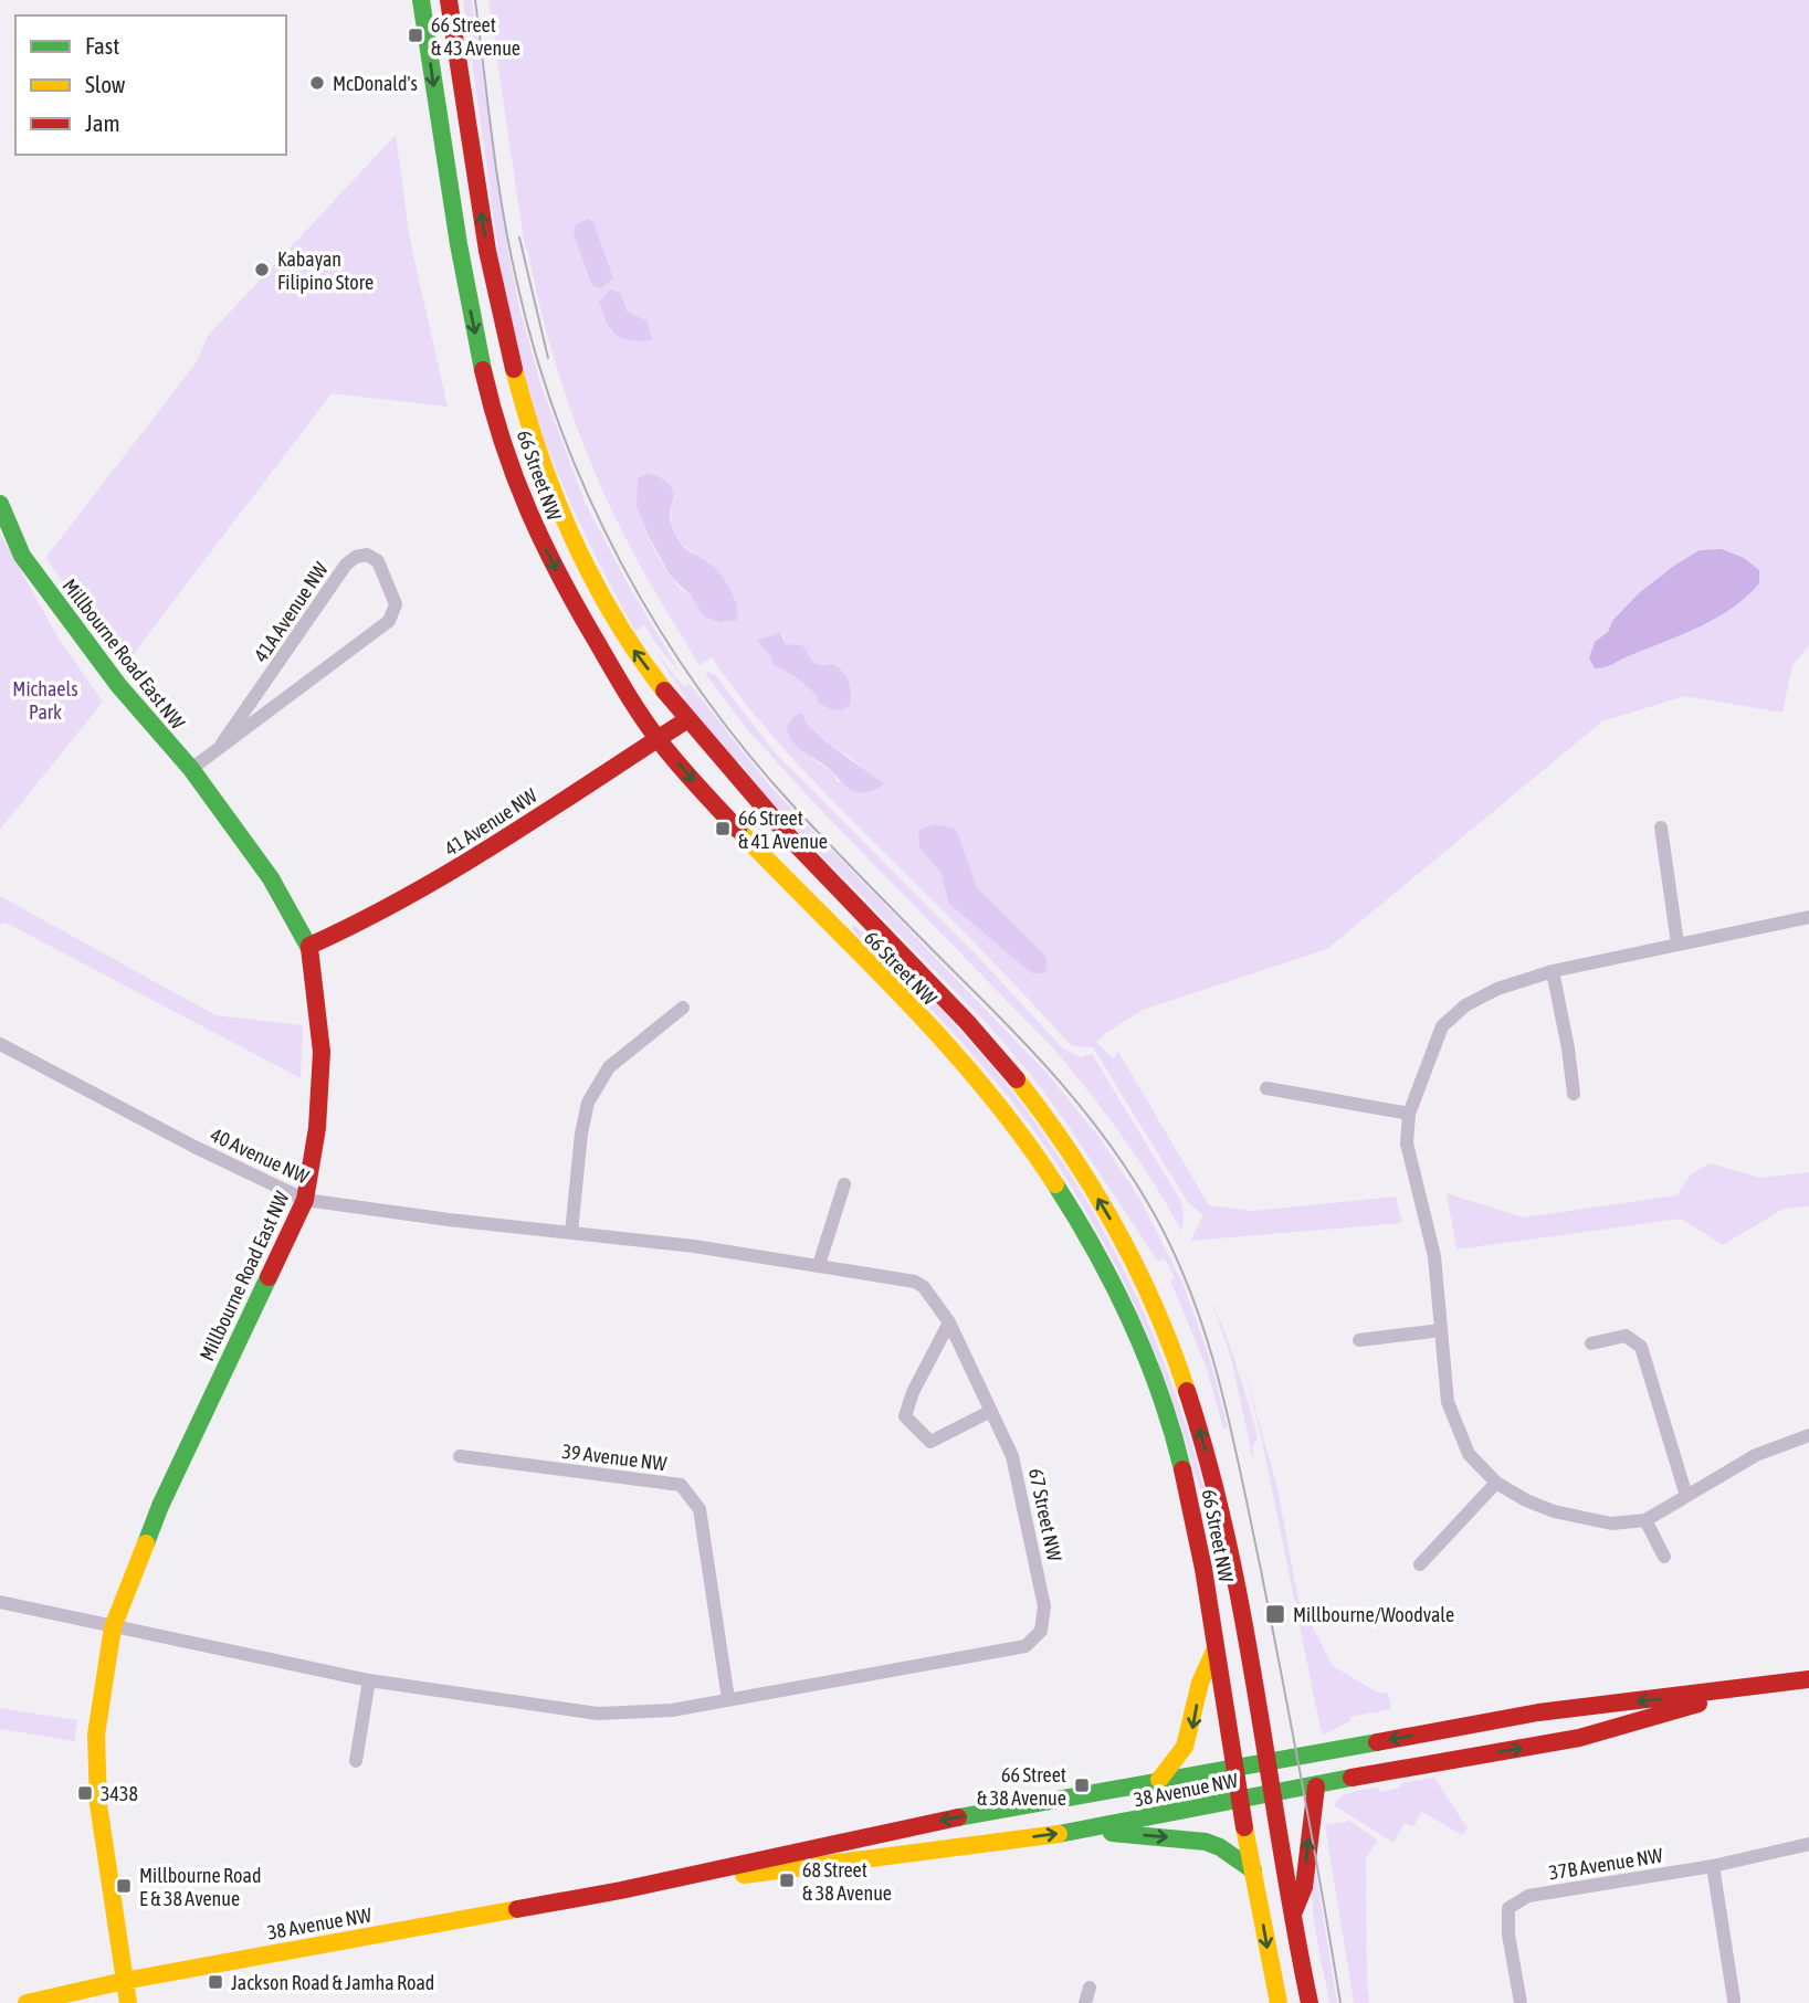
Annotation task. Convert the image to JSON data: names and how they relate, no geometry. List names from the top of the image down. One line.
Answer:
{"streets":{"street":["66 Street NW","41A Avenue NW","Millbourne Road East NW","41 Avenue NW","40 Avenue NW","39 Avenue NW","67 Street NW","38 Avenue NW","37B Avenue NW"]},"crossings":[["66 Street NW","41 Avenue NW"],["66 Street NW","38 Avenue NW"],["41A Avenue NW","Millbourne Road East NW"],["Millbourne Road East NW","41 Avenue NW"],["Millbourne Road East NW","40 Avenue NW"],["Millbourne Road East NW","38 Avenue NW"],["40 Avenue NW","67 Street NW"],["39 Avenue NW","67 Street NW"]],"parks":["Michaels Park"],"places":{"transit":["66 Street & 43 Avenue","66 Street & 41 Avenue","Millbourne/Woodvale","66 Street & 38 Avenue","3438","68 Street & 38 Avenue","Millbourne Road E & 38 Avenue","Jackson Road & Jamha Road"],"other":["McDonald's","Kabayan Filipino Store"]},"legend":["Fast","Slow","Jam"]}
